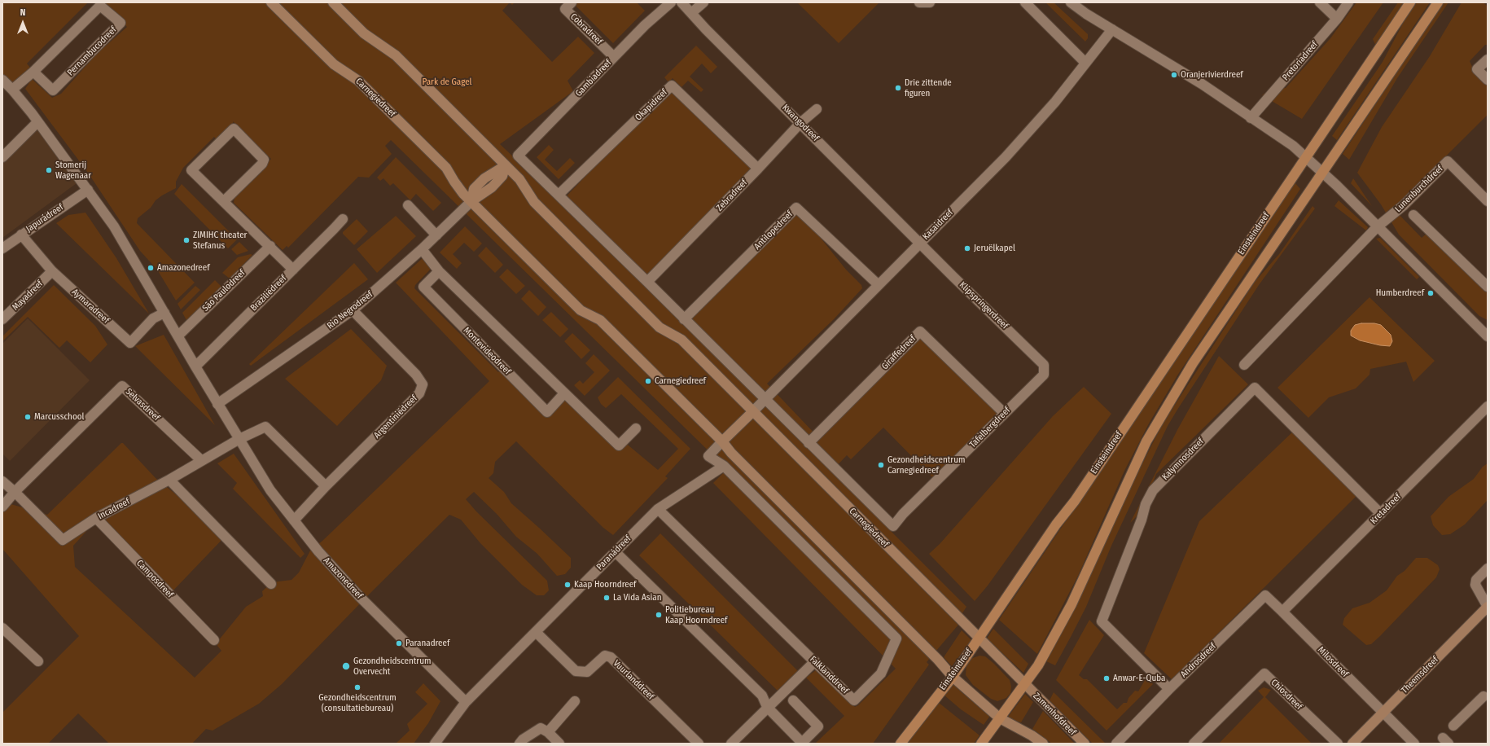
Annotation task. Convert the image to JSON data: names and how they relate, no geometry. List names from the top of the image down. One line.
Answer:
{"streets":{"main road":["Einsteindreef"],"street":["Cobradreef","Pernambucodreef","Pretoriadreef","Gambiadreef","Carnegiedreef","Okapidreef","Kwangodreef","Lunenburchdreef","Zebradreef","Japurádreef","Kasaidreef","Antilopedreef","São Paulodreef","Braziliëdreef","Mayadreef","Klipspringerdreef","Aymaradreef","Rio Negrodreef","Montevideodreef","Giraffedreef","Selvasdreef","Argentiniëdreef","Tafelbergdreef","Kalymnosdreef","Incadreef","Kretadreef","Paranádreef","Amazonedreef","Camposdreef","Androsdreef","Milosdreef","Falklanddreef","Theemsdreef","Vuurlanddreef","Chiosdreef","Zamenhofdreef"]},"crossings":[["Cobradreef","Gambiadreef"],["Pernambucodreef","Amazonedreef"],["Gambiadreef","Carnegiedreef"],["Carnegiedreef","Okapidreef"],["Carnegiedreef","Zebradreef"],["Carnegiedreef","Kasaidreef"],["Carnegiedreef","Antilopedreef"],["Carnegiedreef","Einsteindreef"],["Carnegiedreef","Rio Negrodreef"],["Carnegiedreef","Giraffedreef"],["Carnegiedreef","Tafelbergdreef"],["Carnegiedreef","Zamenhofdreef"],["Okapidreef","Zebradreef"],["Kwangodreef","Zebradreef"],["Kwangodreef","Kasaidreef"],["Kwangodreef","Klipspringerdreef"],["Japurádreef","Aymaradreef"],["Japurádreef","Amazonedreef"],["Kasaidreef","Antilopedreef"],["Kasaidreef","Klipspringerdreef"],["São Paulodreef","Amazonedreef"],["Braziliëdreef","Amazonedreef"],["Mayadreef","Aymaradreef"],["Klipspringerdreef","Tafelbergdreef"],["Aymaradreef","Amazonedreef"],["Rio Negrodreef","Argentiniëdreef"],["Rio Negrodreef","Amazonedreef"],["Giraffedreef","Tafelbergdreef"],["Selvasdreef","Incadreef"],["Argentiniëdreef","Amazonedreef"],["Kalymnosdreef","Kretadreef"],["Kalymnosdreef","Androsdreef"],["Incadreef","Amazonedreef"],["Incadreef","Camposdreef"],["Kretadreef","Androsdreef"],["Kretadreef","Milosdreef"],["Paranádreef","Amazonedreef"],["Paranádreef","Falklanddreef"],["Paranádreef","Vuurlanddreef"],["Androsdreef","Milosdreef"],["Milosdreef","Theemsdreef"]],"parks":["Park de Gagel"],"places":["Oranjerivierdreef","Drie zittende figuren","Stomerij Wagenaar","ZIMIHC theater Stefanus","Jeruëlkapel","Amazonedreef","Humberdreef","Carnegiedreef","Marcusschool","Gezondheidscentrum Carnegiedreef","Kaap Hoorndreef","La Vida Asian","Politiebureau Kaap Hoorndreef","Paranadreef","Gezondheidscentrum Overvecht","Anwar-E-Quba","Gezondheidscentrum (consultatiebureau)"],"north":"top"}
